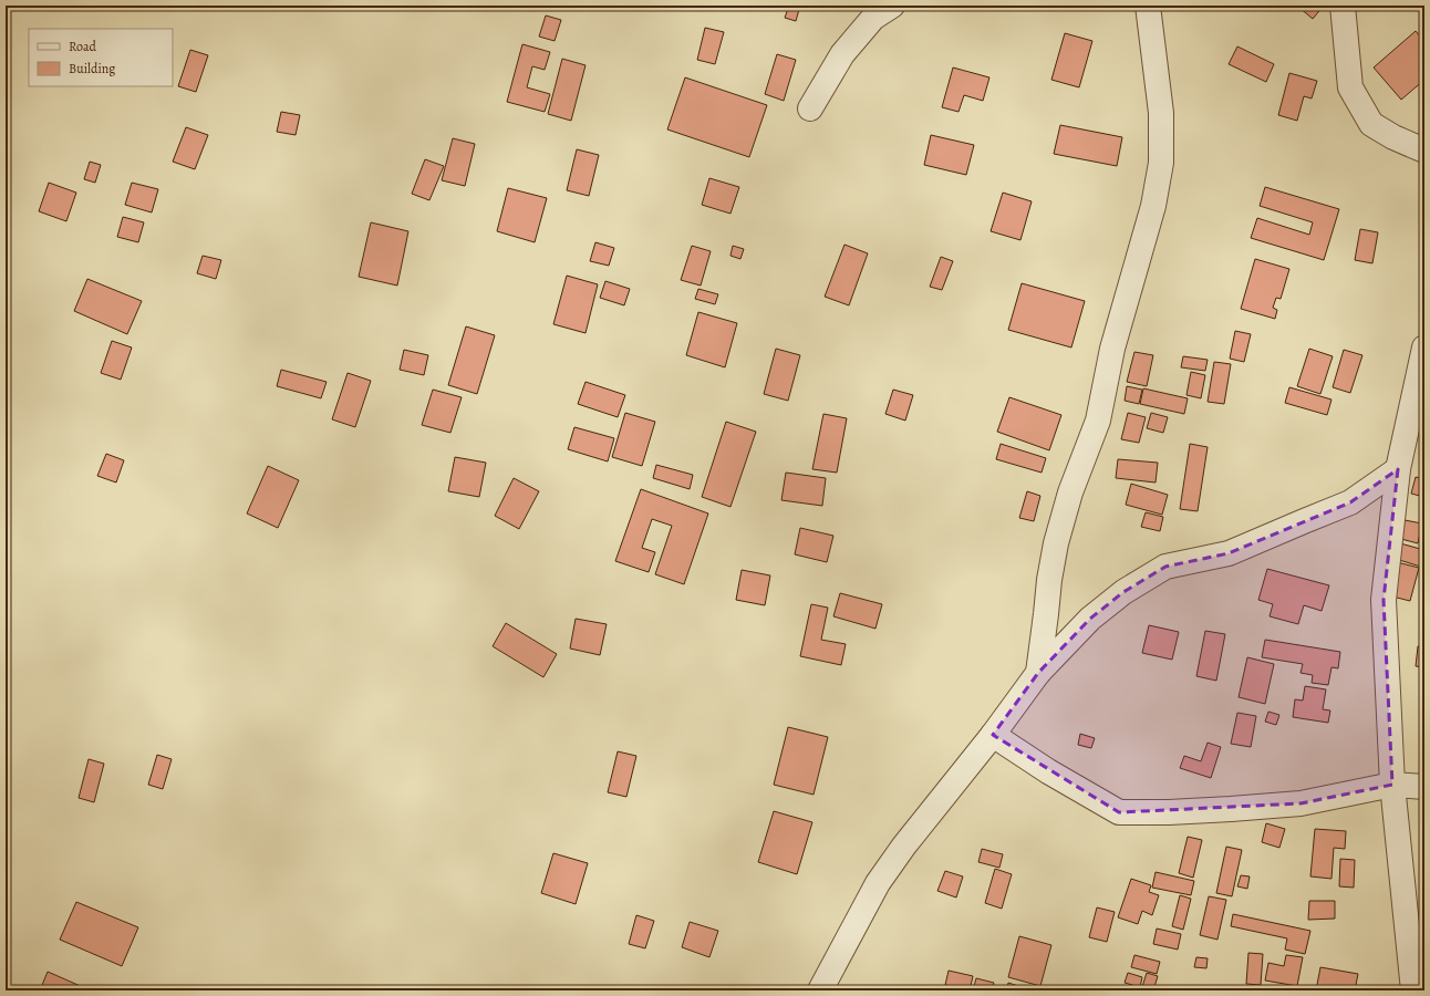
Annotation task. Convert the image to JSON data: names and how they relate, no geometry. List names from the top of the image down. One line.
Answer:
{"legend":["Road","Building"]}
